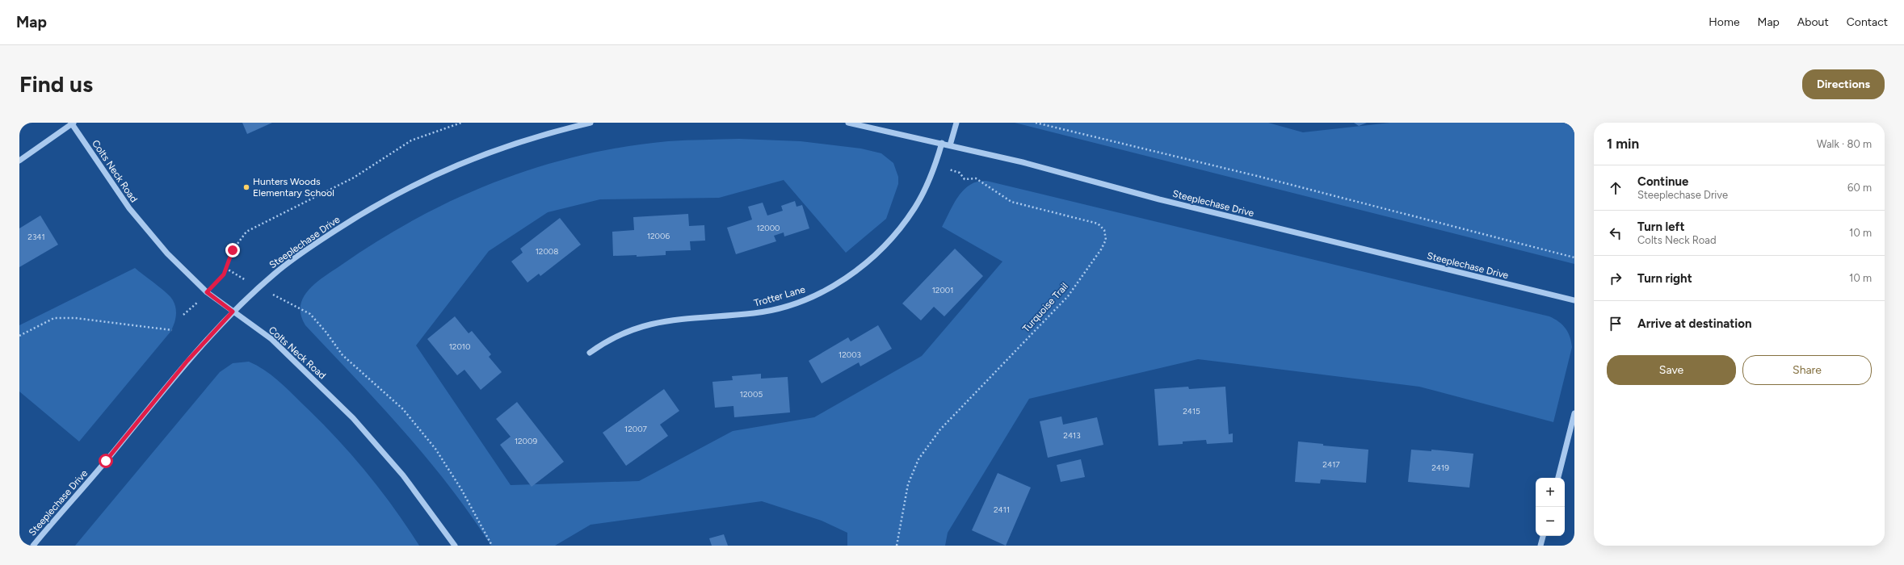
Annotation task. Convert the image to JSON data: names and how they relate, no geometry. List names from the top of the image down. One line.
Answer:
{"streets":{"street":["Colts Neck Road","Steeplechase Drive","Trotter Lane"],"path":["Turquoise Trail"]},"crossings":[["Colts Neck Road","Steeplechase Drive"],["Steeplechase Drive","Trotter Lane"],["Trotter Lane","Turquoise Trail"]],"places":["Hunters Woods Elementary School"],"house_numbers":["12000","12006","2341","12008","12001","12010","12003","12005","2415","12007","2413","12009","2417","2419","2411"],"page":{"header":"Map","nav":["Home","Map","About","Contact"],"buttons":["Directions",["Save","Share"]],"title":"Find us","heading":["1 min","Walk · 80 m"],"list":[["Continue","Steeplechase Drive","60 m"],["Turn left","Colts Neck Road","10 m"],["Turn right","10 m"],"Arrive at destination"],"map_buttons":["+","−"]}}
